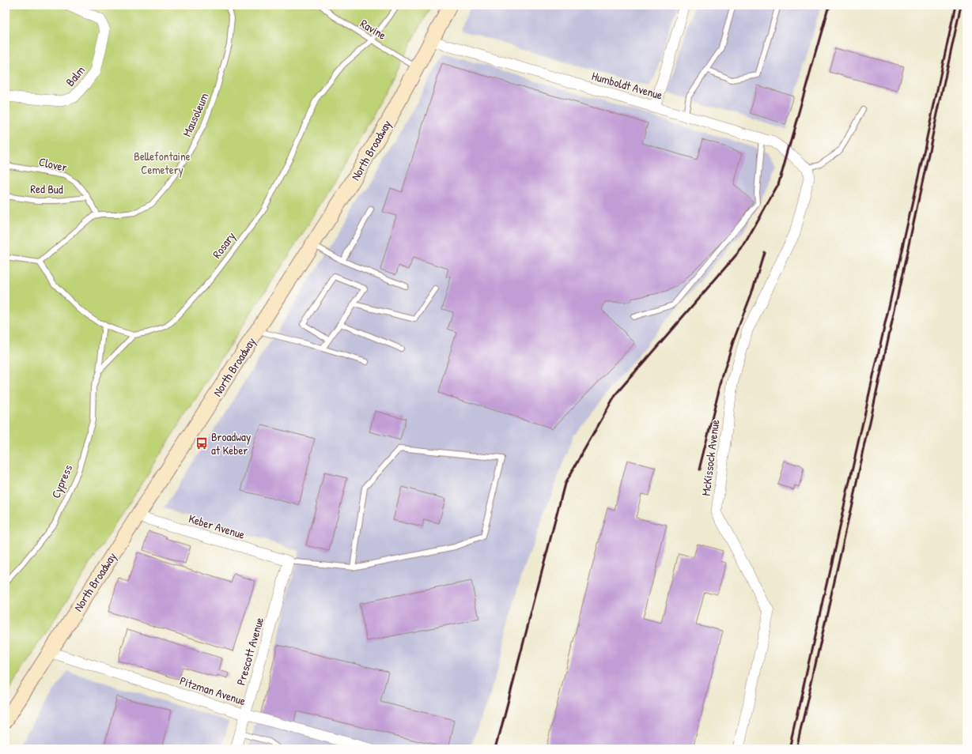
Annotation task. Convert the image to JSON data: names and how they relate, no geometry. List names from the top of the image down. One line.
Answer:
{"streets":{"main road":["North Broadway"],"street":["Balm","Humboldt Avenue","McKissock Avenue","Keber Avenue","Prescott Avenue","Pitzman Avenue"],"lane":["Ravine","Mausoleum","Clover","Red Bud","Rosary","Cypress"]},"crossings":[["Ravine","North Broadway"],["Ravine","Rosary"],["Humboldt Avenue","North Broadway"],["Humboldt Avenue","McKissock Avenue"],["Mausoleum","Clover"],["North Broadway","Keber Avenue"],["North Broadway","Pitzman Avenue"],["Clover","Red Bud"],["Rosary","Cypress"],["Keber Avenue","Prescott Avenue"],["Prescott Avenue","Pitzman Avenue"]],"parks":["Bellefontaine Cemetery"],"places":{"bus stop":["Broadway at Keber"]}}
